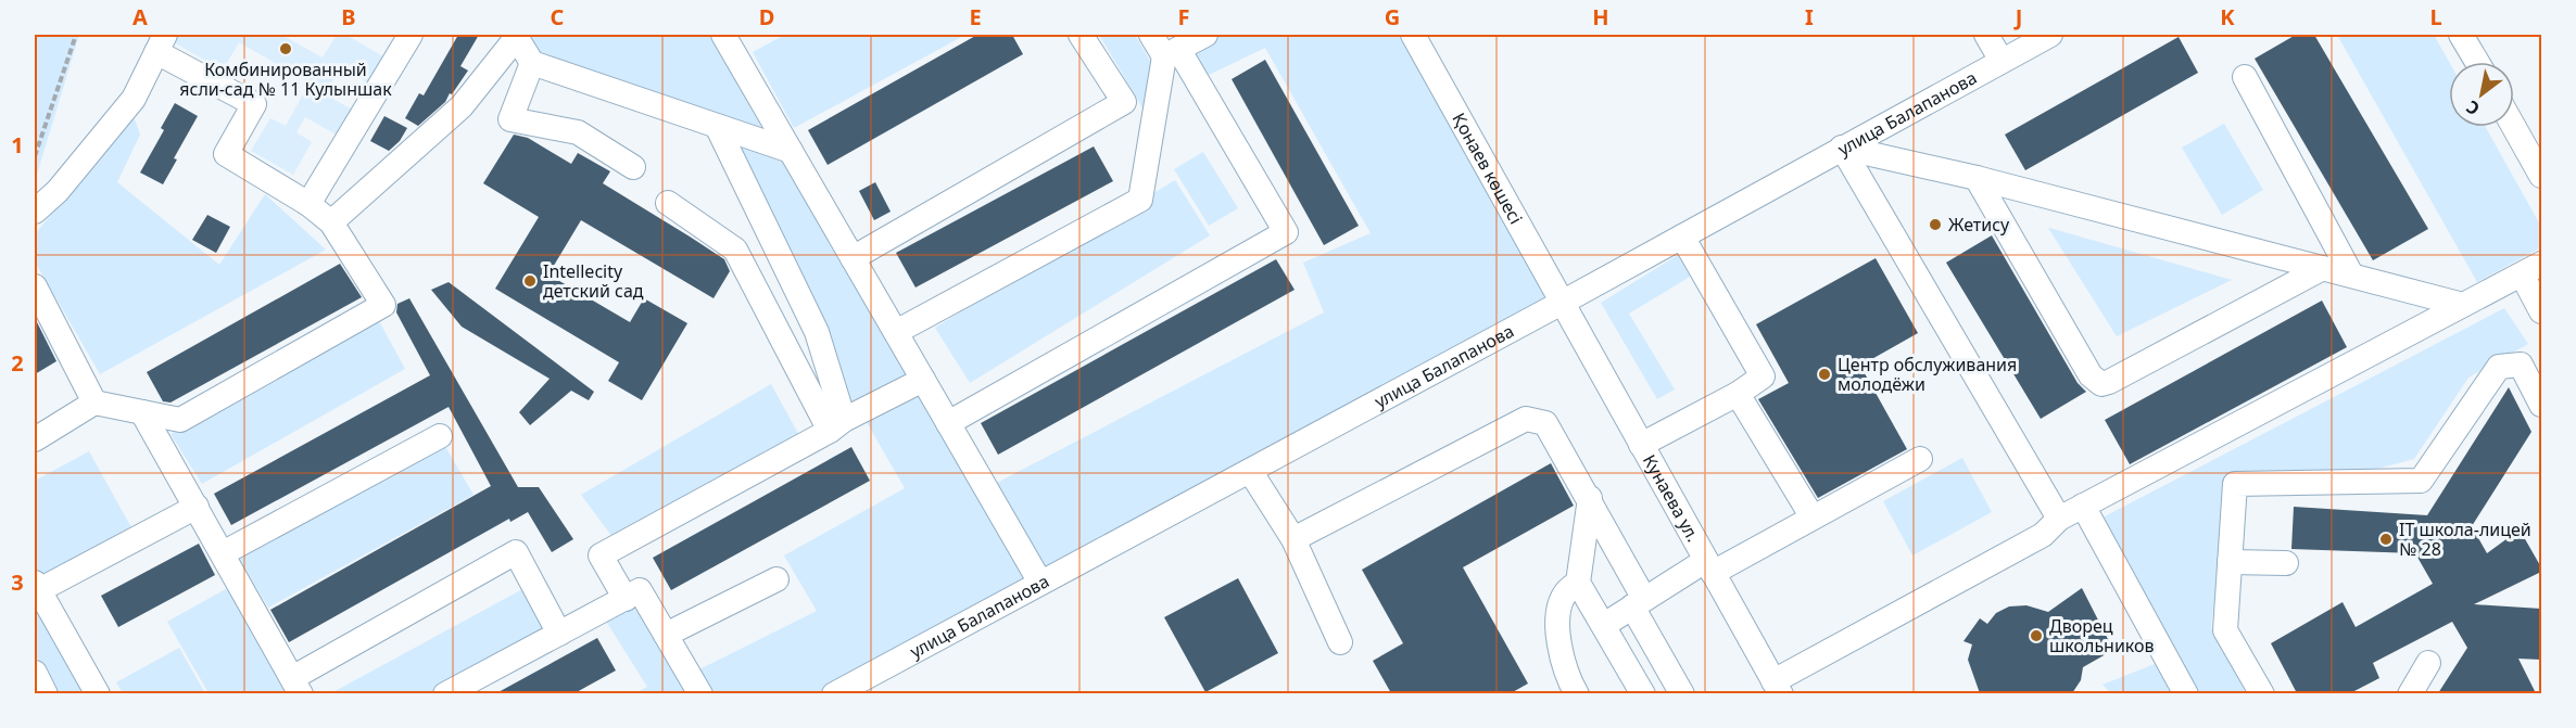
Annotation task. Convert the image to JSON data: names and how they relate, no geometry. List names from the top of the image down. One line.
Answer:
{"streets":{"street":["улица Балапанова","Қонаев көшесі","Кунаева ул."]},"crossings":[["улица Балапанова","Қонаев көшесі"],["улица Балапанова","Кунаева ул."],["Қонаев көшесі","Кунаева ул."]],"places":["Комбинированный ясли-сад № 11 Кулыншак","Жетису","Intellecity детский сад","Центр обслуживания молодёжи","IT школа-лицей № 28","Дворец школьников"],"north":"bottom left","grid":{"columns":["A","B","C","D","E","F","G","H","I","J","K","L"],"rows":["1","2","3"]}}
